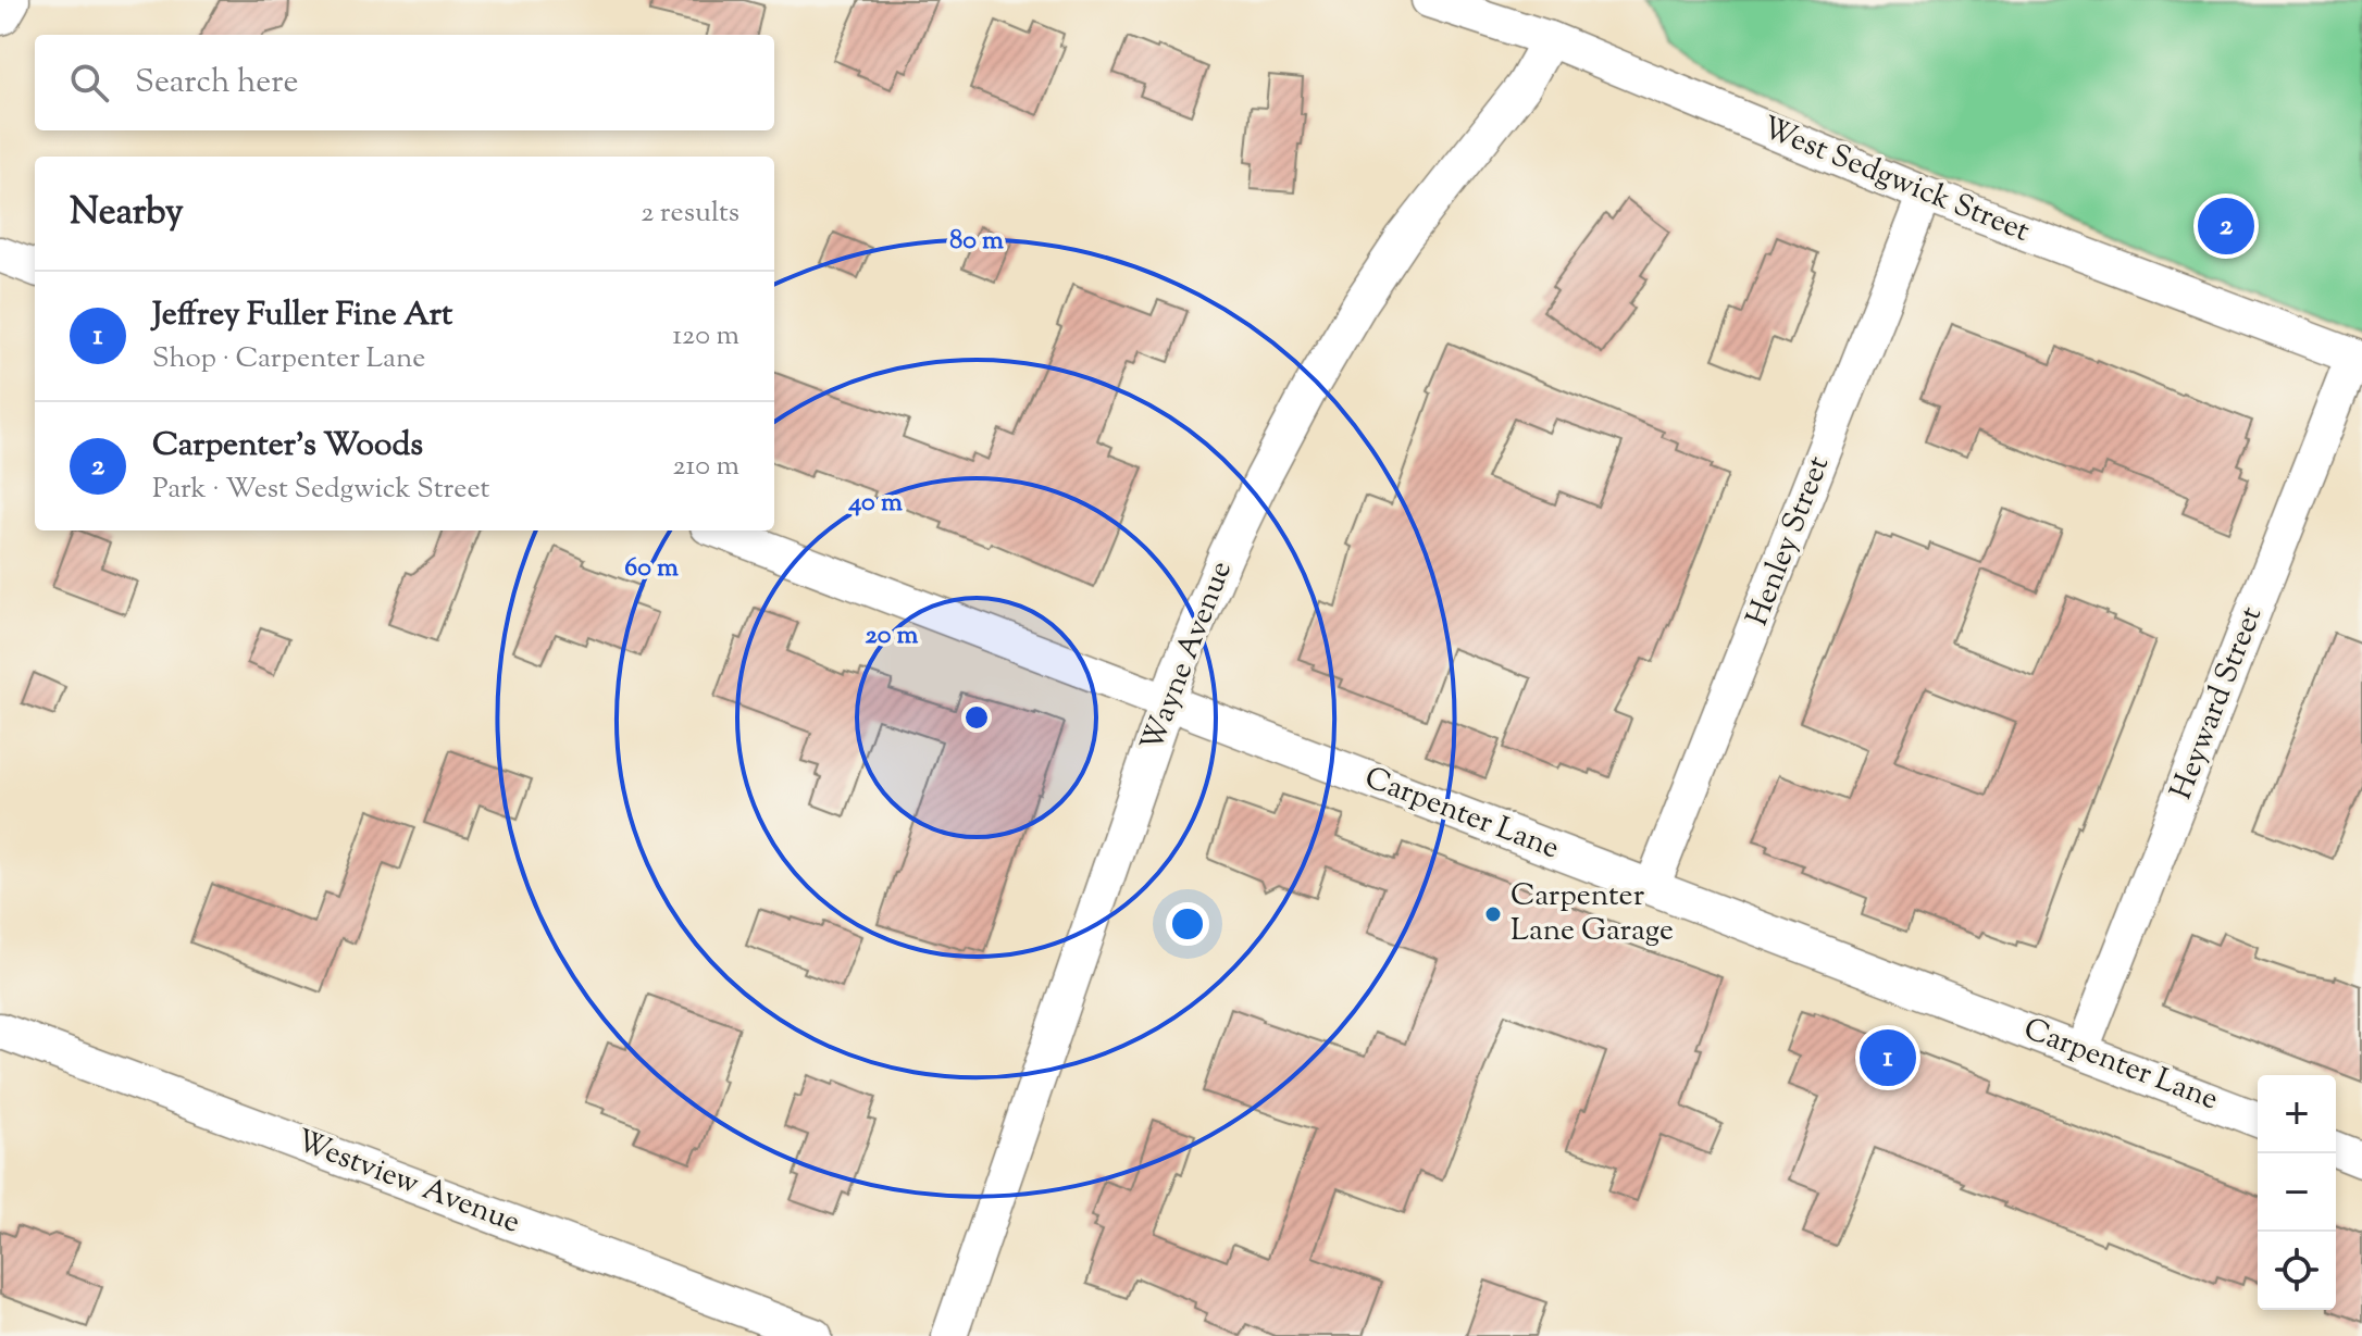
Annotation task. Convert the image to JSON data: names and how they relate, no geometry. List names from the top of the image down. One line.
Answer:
{"streets":{"street":["West Sedgwick Street","Henley Street","Wayne Avenue","Heyward Street","Carpenter Lane","Westview Avenue"]},"crossings":[["West Sedgwick Street","Henley Street"],["West Sedgwick Street","Wayne Avenue"],["West Sedgwick Street","Heyward Street"],["Henley Street","Carpenter Lane"],["Wayne Avenue","Carpenter Lane"],["Heyward Street","Carpenter Lane"]],"places":["Carpenter Lane Garage"],"page":{"search":"Search here","heading":["Nearby","2 results"],"pins":["2","1"],"list":[{"mark":"1","name":"Jeffrey Fuller Fine Art","note":"Shop · Carpenter Lane","value":"120 m"},{"mark":"2","name":"Carpenter's Woods","note":"Park · West Sedgwick Street","value":"210 m"}],"map_buttons":["+","−"]},"rings":["80 m","40 m","60 m","20 m"]}
